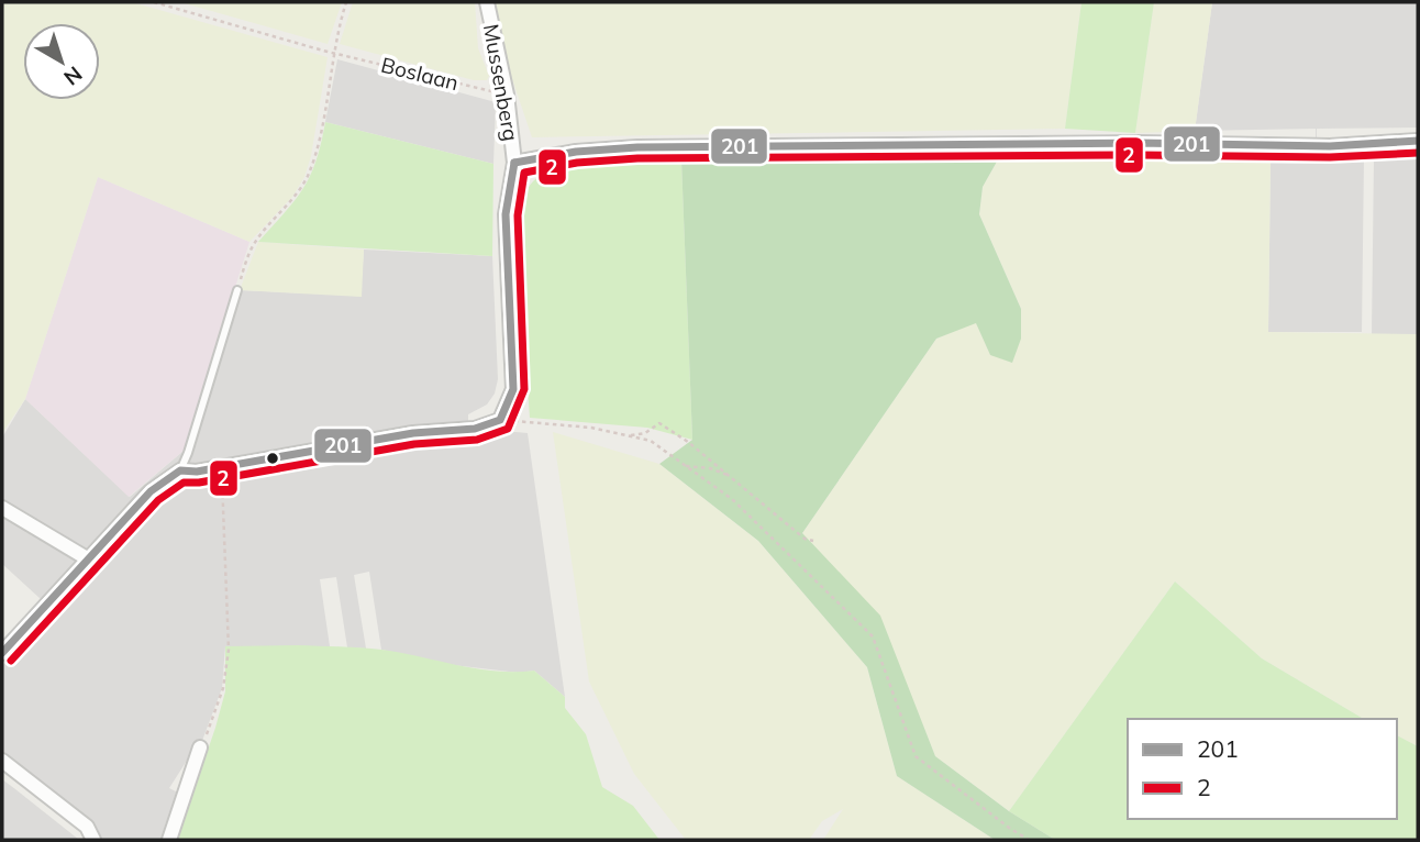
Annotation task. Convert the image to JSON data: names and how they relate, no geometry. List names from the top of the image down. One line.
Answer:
{"streets":{"street":["Mussenberg"],"path":["Boslaan"]},"crossings":[["Boslaan","Mussenberg"]],"lines":["transit line 201","transit line 2"],"legend":["201","2"],"north":"bottom right"}
